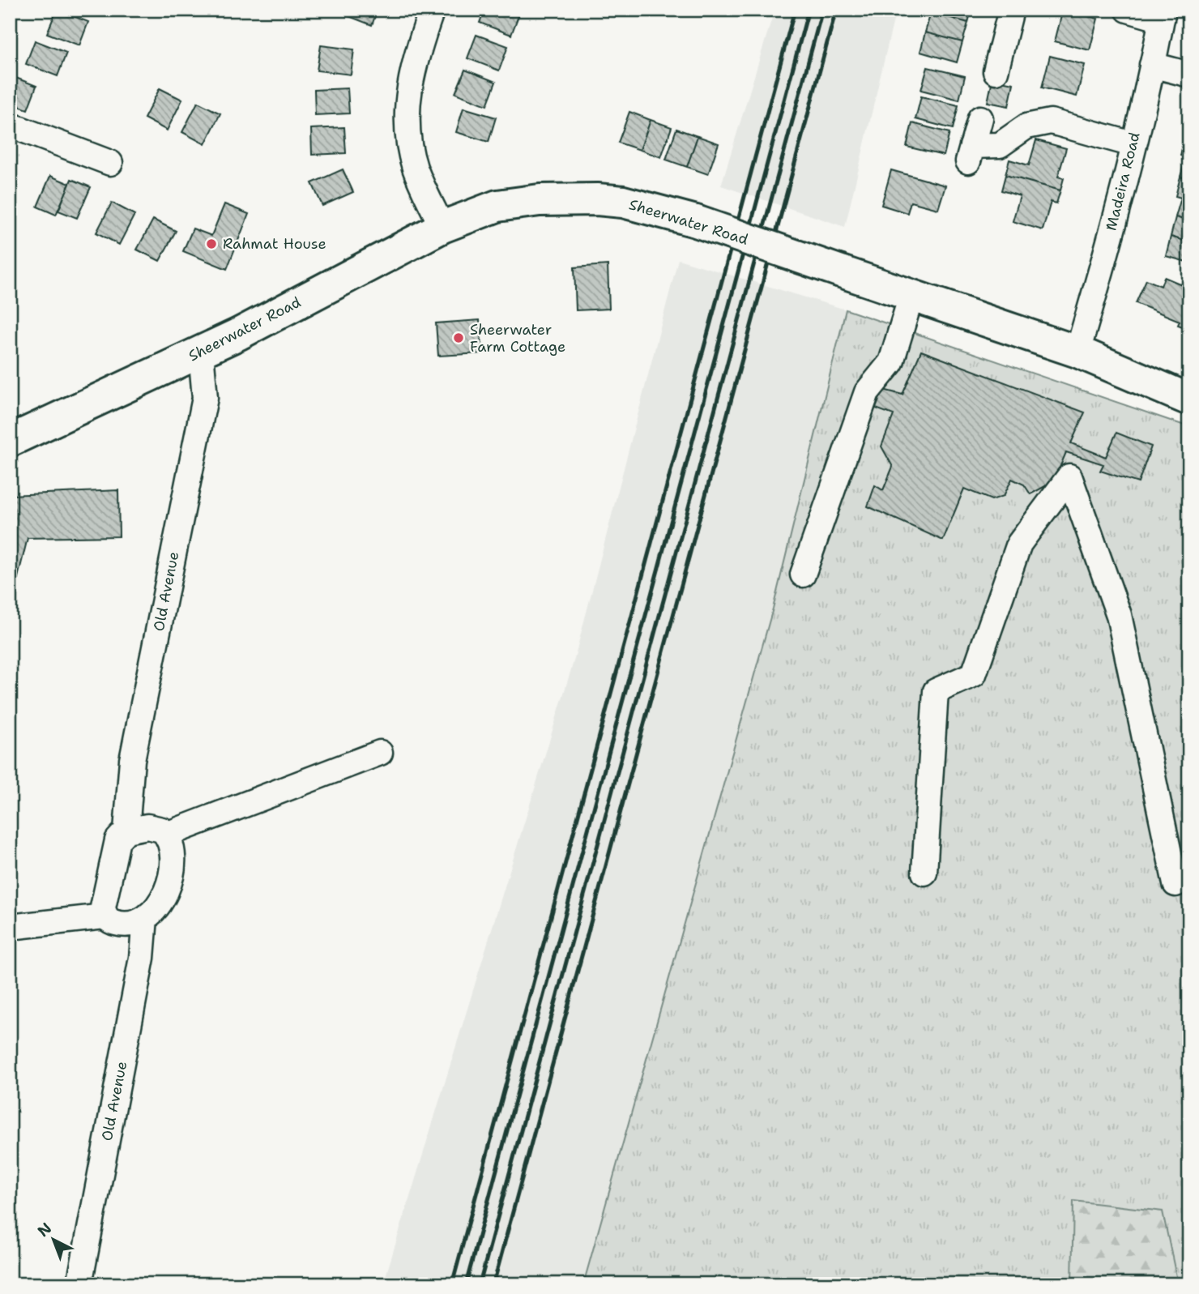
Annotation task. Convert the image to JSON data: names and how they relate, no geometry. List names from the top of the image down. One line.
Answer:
{"streets":{"main road":["Sheerwater Road"],"street":["Madeira Road","Old Avenue"]},"crossings":[["Madeira Road","Sheerwater Road"],["Sheerwater Road","Old Avenue"]],"places":["Rahmat House","Sheerwater Farm Cottage"],"north":"top left"}
